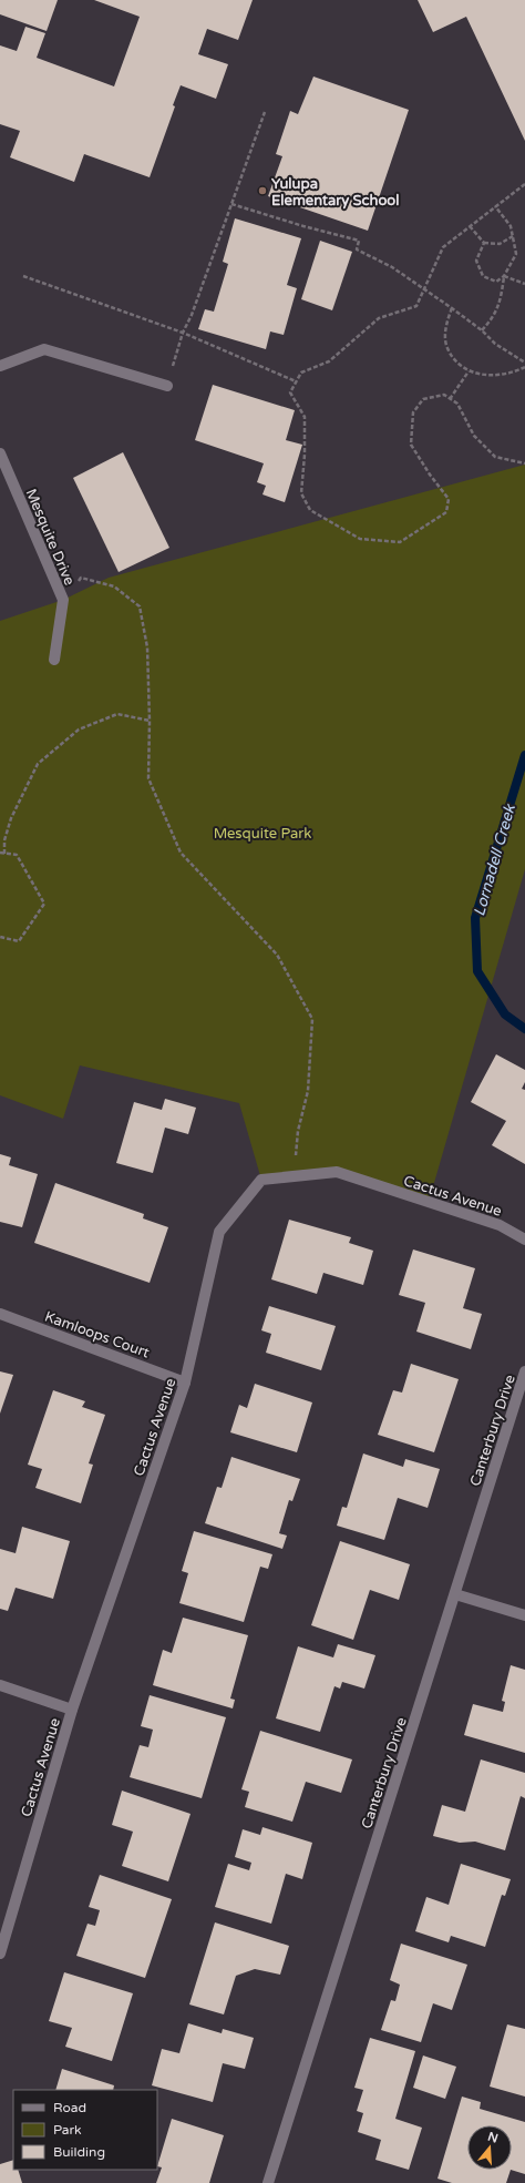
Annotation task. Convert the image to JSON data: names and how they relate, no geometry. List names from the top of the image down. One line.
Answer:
{"streets":{"street":["Mesquite Drive","Cactus Avenue","Kamloops Court","Canterbury Drive"]},"crossings":[["Cactus Avenue","Kamloops Court"]],"water":["Lornadell Creek"],"parks":["Mesquite Park"],"places":["Yulupa Elementary School"],"legend":["Road","Park","Building"],"north":"top"}
